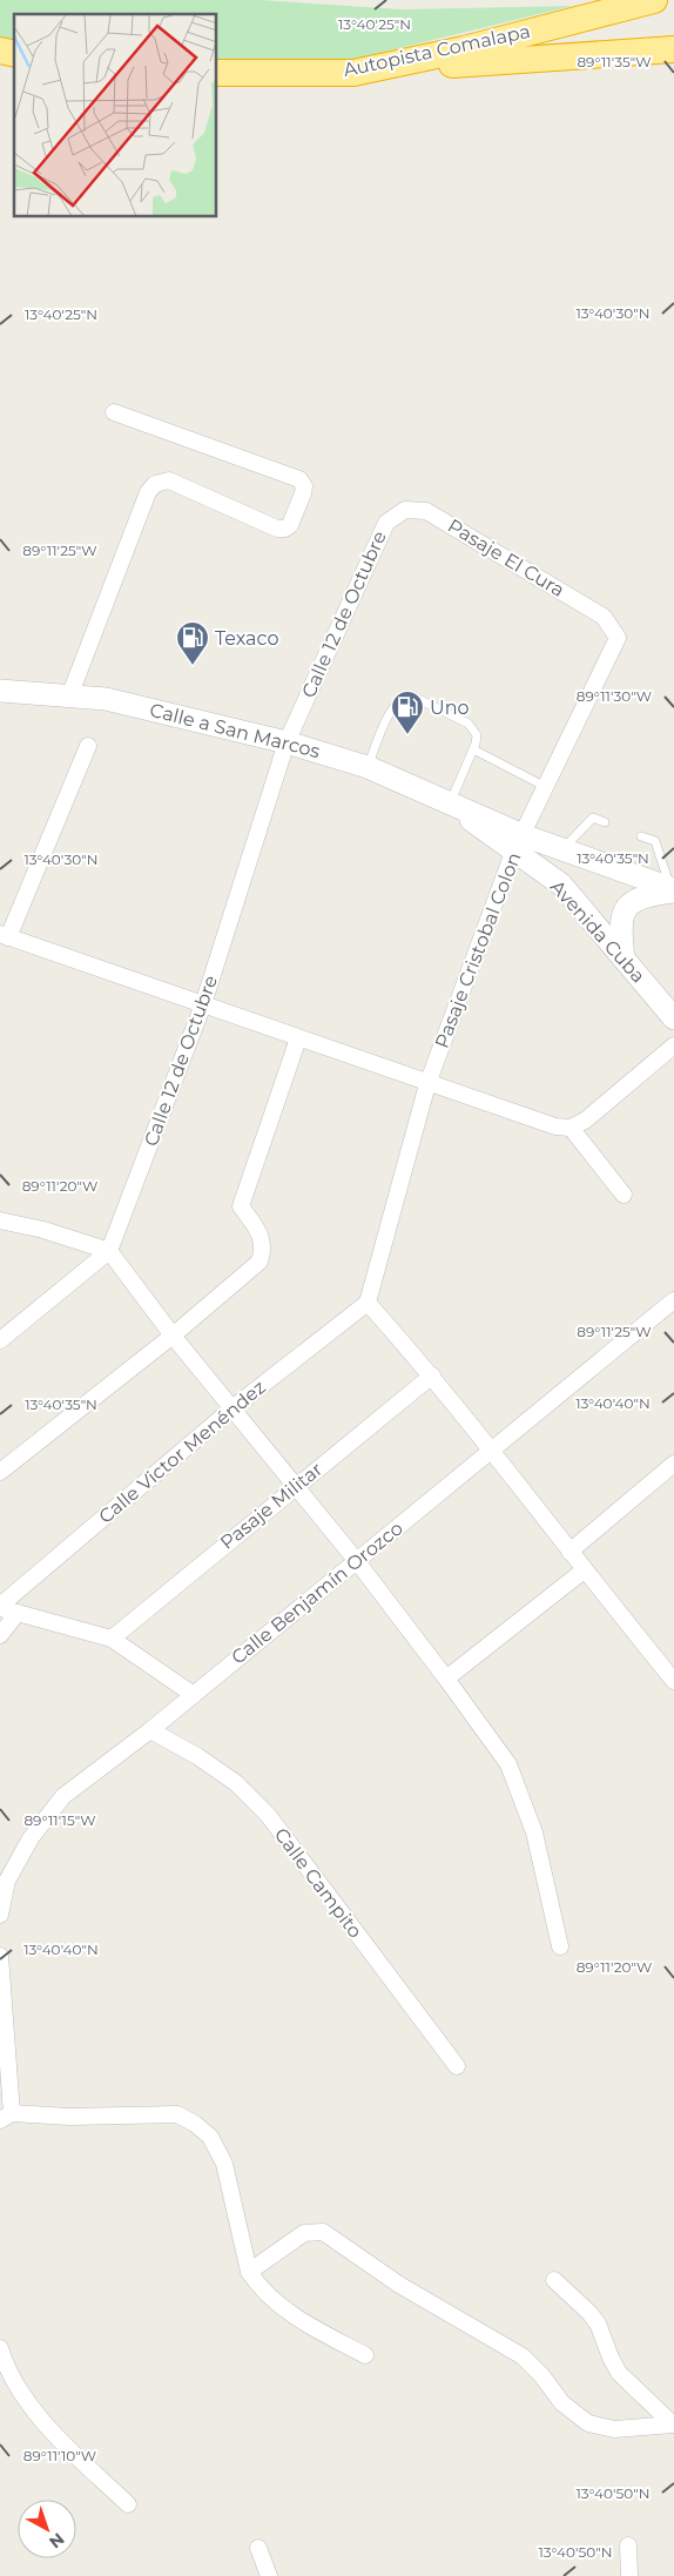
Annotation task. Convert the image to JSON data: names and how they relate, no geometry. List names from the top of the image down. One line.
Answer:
{"streets":{"highway":["Autopista Comalapa"],"main road":["Calle a San Marcos","Avenida Cuba"],"street":["Pasaje El Cura","Calle 12 de Octubre","Pasaje Cristobal Colon","Calle Victor Menéndez","Pasaje Militar","Calle Benjamín Orozco","Calle Campito"]},"crossings":[["Pasaje El Cura","Calle 12 de Octubre"],["Pasaje El Cura","Pasaje Cristobal Colon"],["Calle 12 de Octubre","Calle a San Marcos"],["Calle a San Marcos","Avenida Cuba"],["Avenida Cuba","Pasaje Cristobal Colon"],["Pasaje Cristobal Colon","Calle Victor Menéndez"],["Calle Benjamín Orozco","Calle Campito"]],"places":{"fuel station":["Texaco","Uno"]},"north":"bottom right","coordinates":["13°40'25\"N","89°11'35\"W","13°40'30\"N","89°11'25\"W","89°11'30\"W","13°40'35\"N","89°11'20\"W","13°40'40\"N","89°11'15\"W","89°11'10\"W","13°40'50\"N"]}
